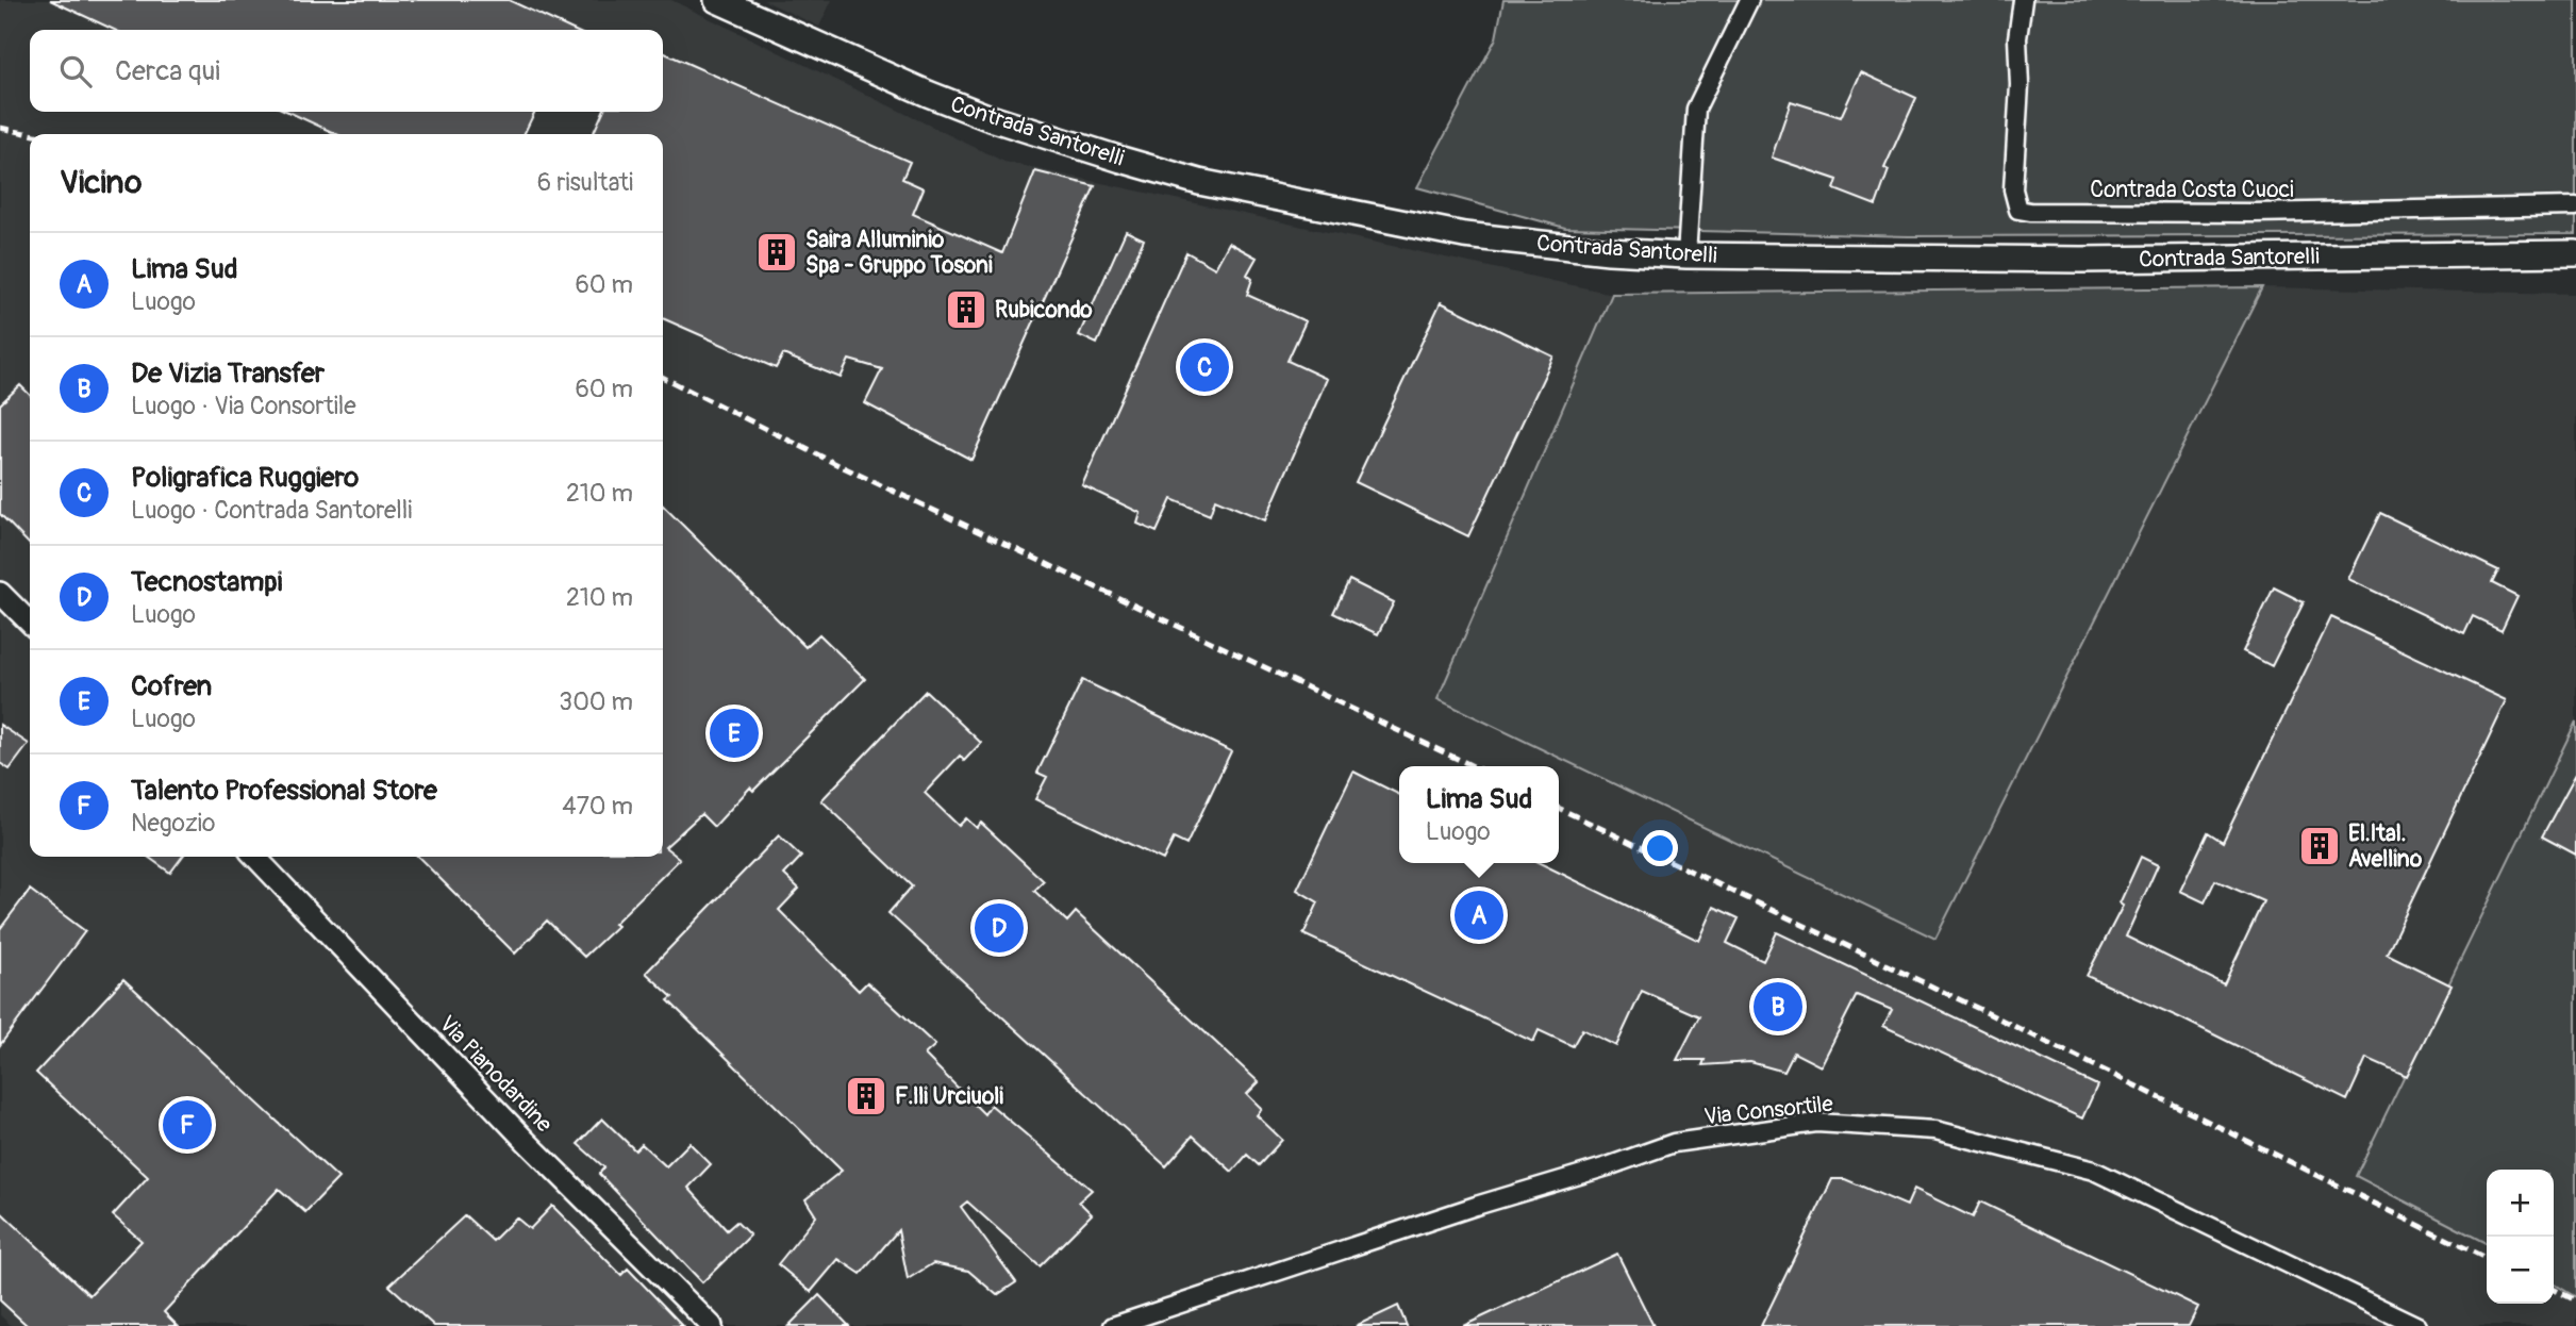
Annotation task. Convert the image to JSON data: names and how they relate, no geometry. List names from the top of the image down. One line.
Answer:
{"streets":{"main road":["Contrada Santorelli"],"street":["Contrada Costa Cuoci","Via Pianodardine","Via Consortile"]},"places":{"building":["Saira Alluminio Spa - Gruppo Tosoni","Rubicondo","El.Ital. Avellino","F.lli Urciuoli"]},"page":{"search":"Cerca qui","heading":["Vicino","6 risultati"],"list":[{"mark":"A","name":"Lima Sud","note":"Luogo","value":"60 m"},{"mark":"B","name":"De Vizia Transfer","note":"Luogo · Via Consortile","value":"60 m"},{"mark":"C","name":"Poligrafica Ruggiero","note":"Luogo · Contrada Santorelli","value":"210 m"},{"mark":"D","name":"Tecnostampi","note":"Luogo","value":"210 m"},{"mark":"E","name":"Cofren","note":"Luogo","value":"300 m"},{"mark":"F","name":"Talento Professional Store","note":"Negozio","value":"470 m"}],"pins":["C","E","A","D","B","F"],"popup":["Lima Sud","Luogo"],"map_buttons":["+","−"]}}
